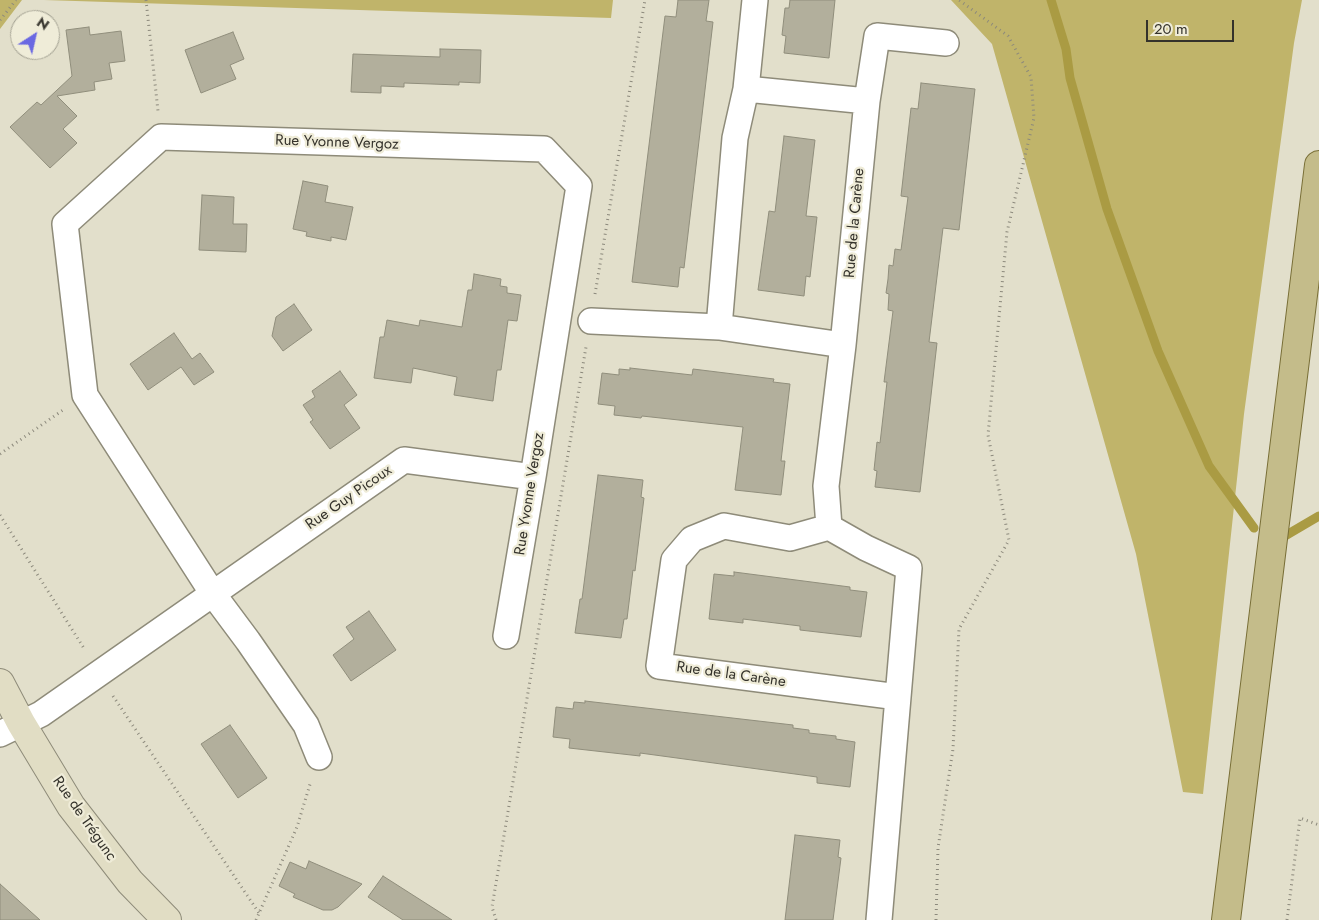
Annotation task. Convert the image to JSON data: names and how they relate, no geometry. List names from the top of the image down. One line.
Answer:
{"streets":{"main road":["Rue de Trégunc"],"street":["Rue Yvonne Vergoz","Rue de la Carène","Rue Guy Picoux"]},"crossings":[["Rue Yvonne Vergoz","Rue Guy Picoux"],["Rue Guy Picoux","Rue de Trégunc"]],"scale_bar":"20 m","north":"top right"}
